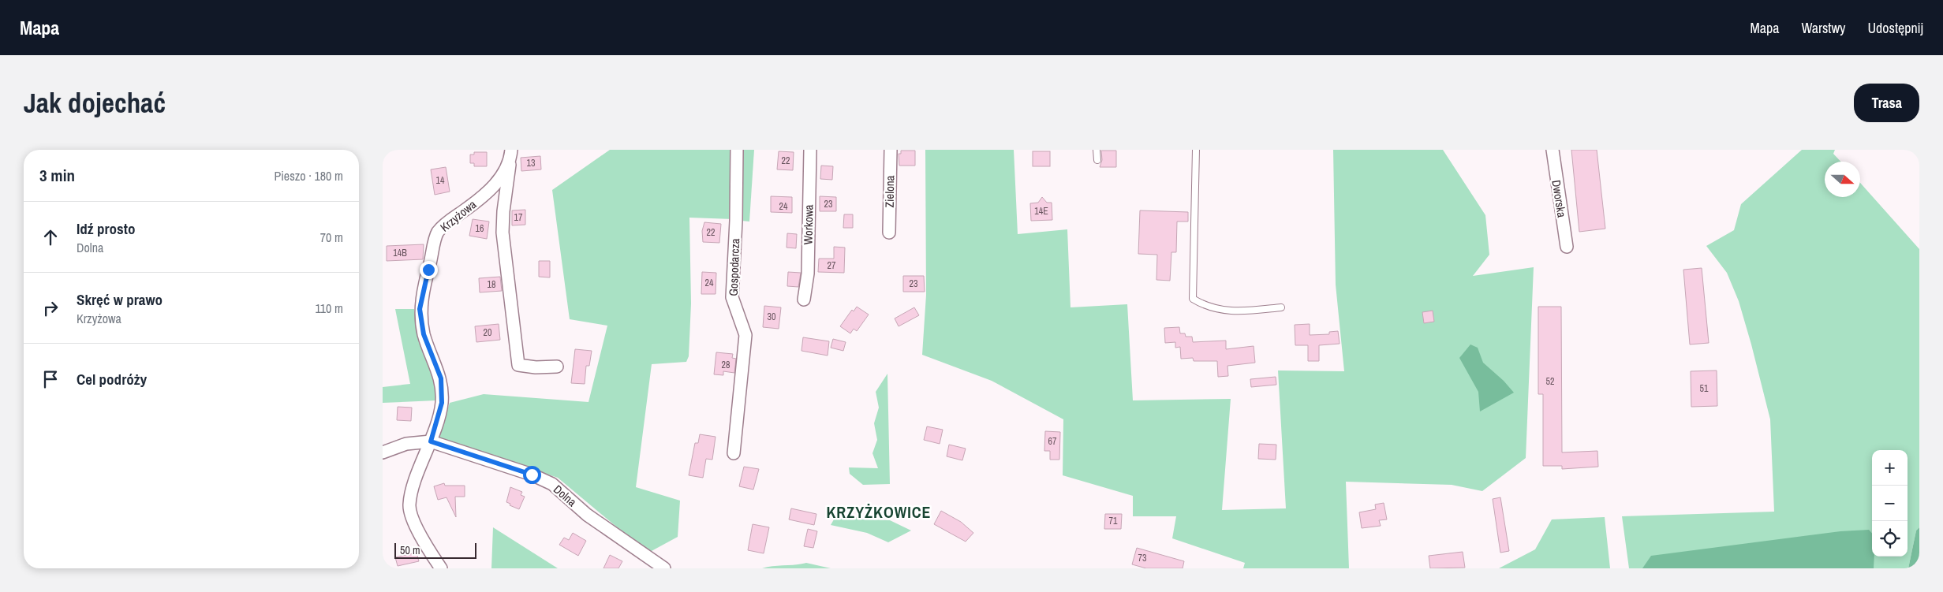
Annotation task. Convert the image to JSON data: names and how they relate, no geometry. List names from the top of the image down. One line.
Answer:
{"streets":{"street":["Zielona","Dworska","Krzyżowa","Workowa","Gospodarcza","Dolna"]},"crossings":[["Krzyżowa","Dolna"]],"districts":["KRZYŻKOWICE"],"house_numbers":["22","13","14","23","24","14E","17","16","22","14B","27","24","23","18","30","20","28","52","51","67","71","73"],"scale_bar":"50 m","north":"right","page":{"header":"Mapa","nav":["Mapa","Warstwy","Udostępnij"],"buttons":"Trasa","title":"Jak dojechać","heading":["3 min","Pieszo · 180 m"],"list":[["Idź prosto","Dolna","70 m"],["Skręć w prawo","Krzyżowa","110 m"],"Cel podróży"],"map_buttons":["+","−"],"scale":"50 m"}}
